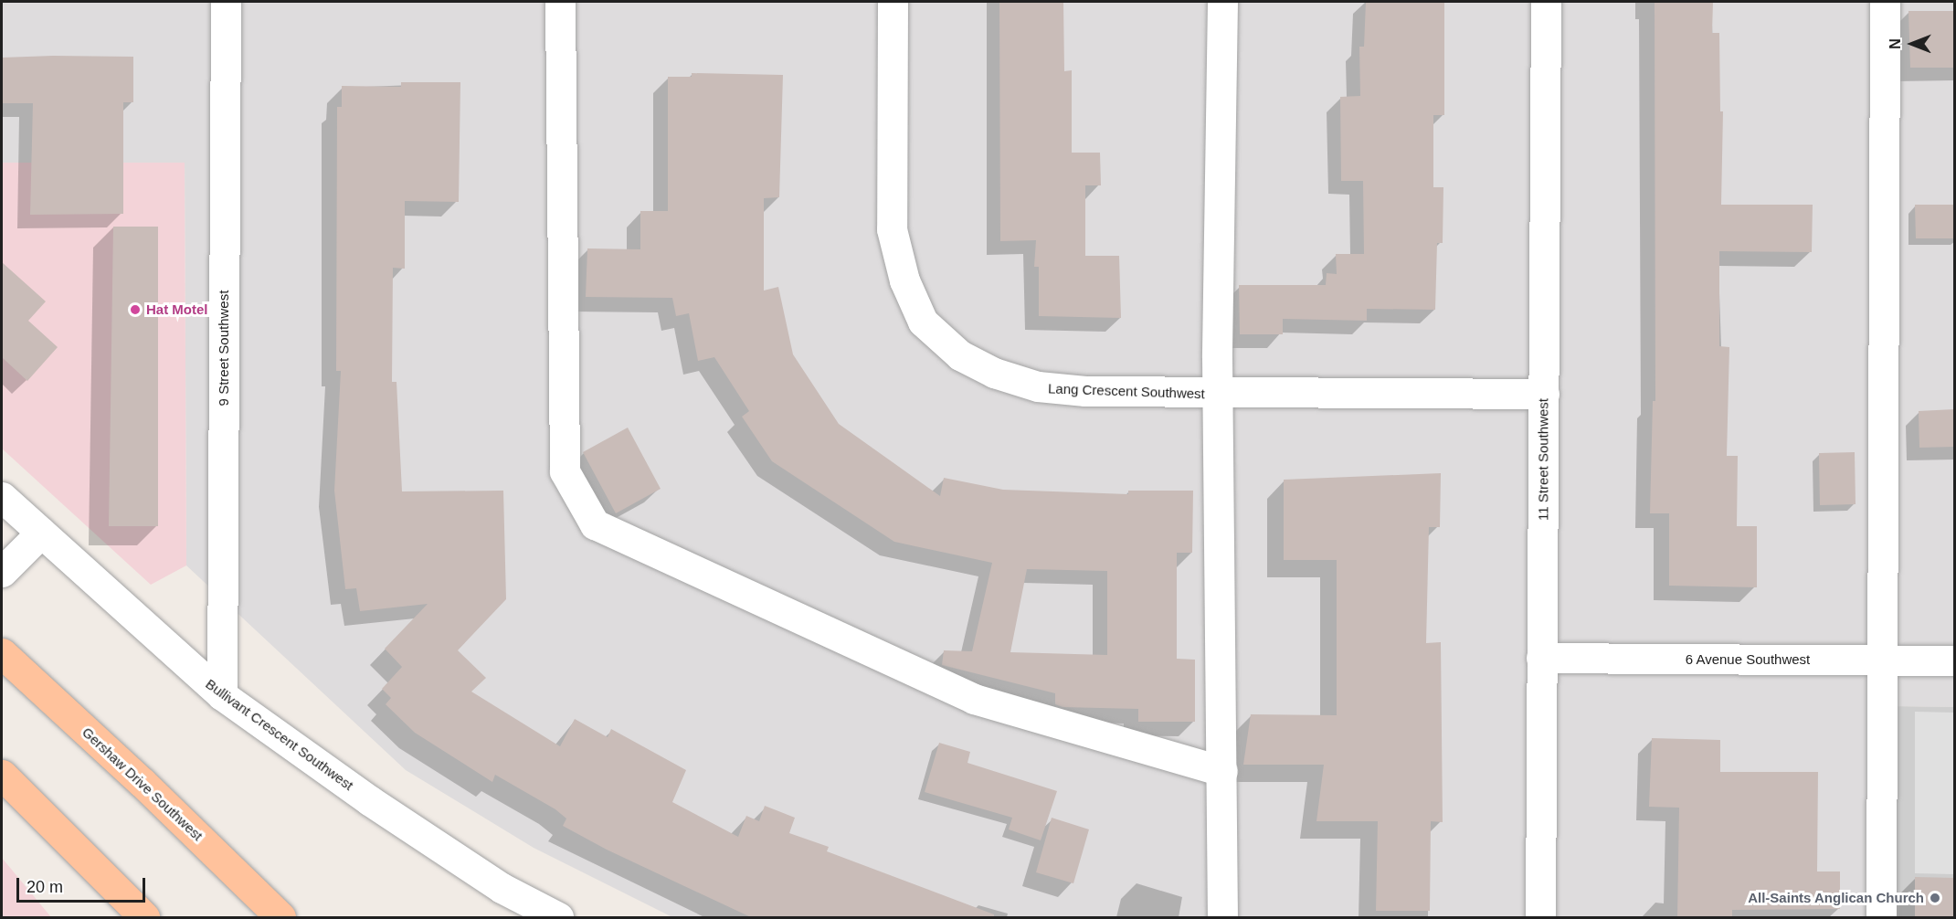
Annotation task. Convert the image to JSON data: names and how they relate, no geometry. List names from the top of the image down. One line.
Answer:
{"streets":{"main road":["Gershaw Drive Southwest"],"street":["9 Street Southwest","Lang Crescent Southwest","11 Street Southwest","6 Avenue Southwest","Bullivant Crescent Southwest"]},"crossings":[["9 Street Southwest","Bullivant Crescent Southwest"],["Lang Crescent Southwest","11 Street Southwest"],["11 Street Southwest","6 Avenue Southwest"]],"places":["Hat Motel","All-Saints Anglican Church"],"scale_bar":"20 m","north":"left"}
